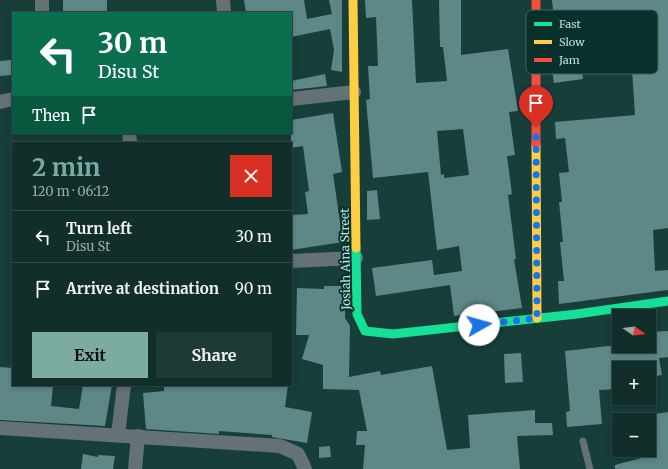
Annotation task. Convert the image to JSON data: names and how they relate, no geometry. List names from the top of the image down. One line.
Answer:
{"streets":{"street":["Josiah Aina Street"]},"legend":["Fast","Slow","Jam"],"north":"right","page":{"turn":["30 m","Disu St"],"then":"Then","heading":["2 min","120 m · 06:12"],"list":[{"name":"Turn left","note":"Disu St","value":"30 m"},{"name":"Arrive at destination","value":"90 m"}],"map_buttons":["+","−"],"buttons":["Exit","Share"]}}
